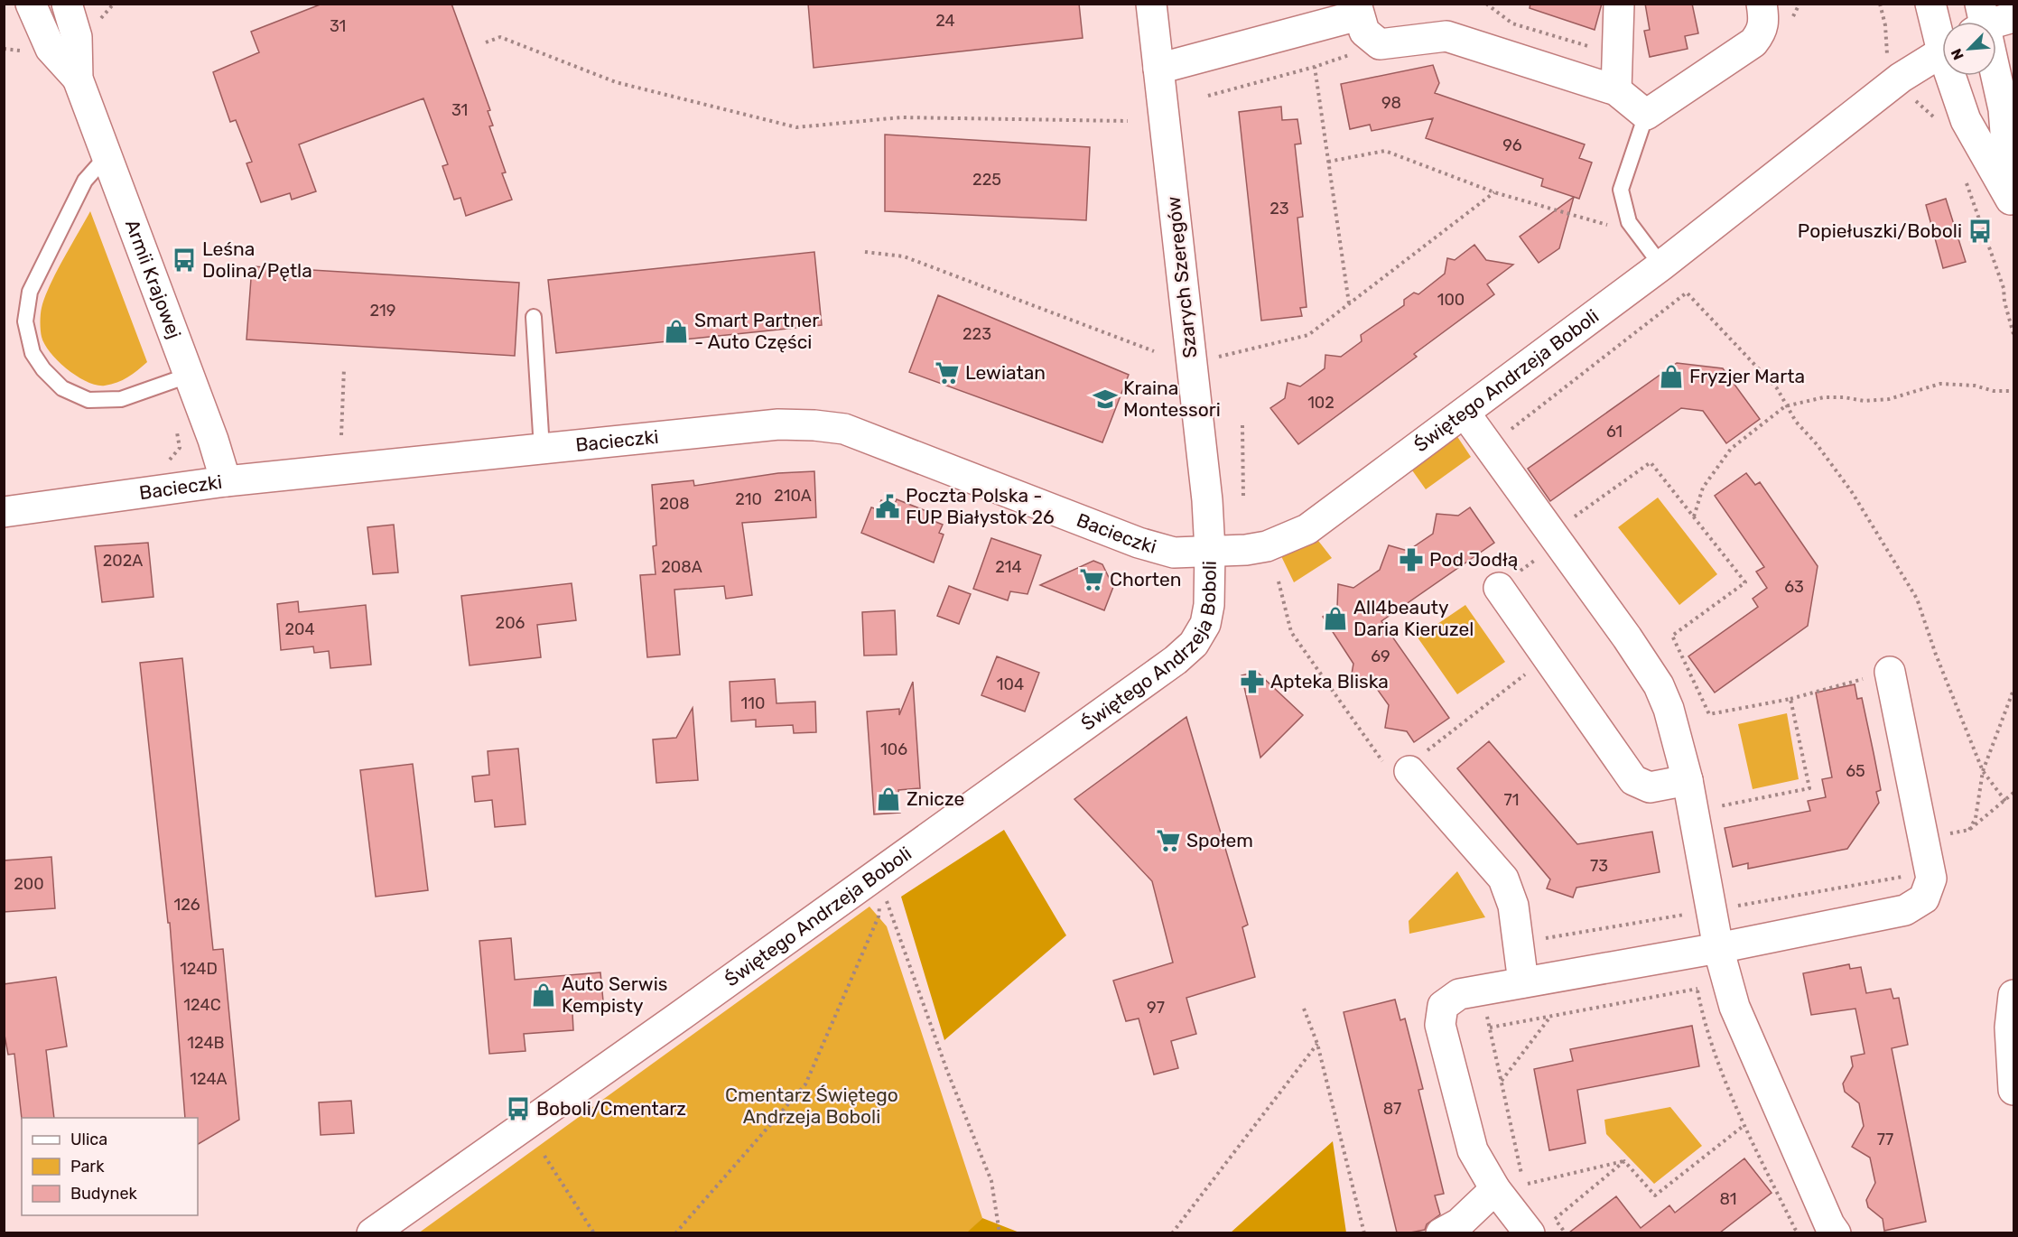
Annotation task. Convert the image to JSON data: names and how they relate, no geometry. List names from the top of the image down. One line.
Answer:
{"streets":{"street":["Szarych Szeregów","Armii Krajowej","Świętego Andrzeja Boboli","Bacieczki"]},"crossings":[["Szarych Szeregów","Świętego Andrzeja Boboli"],["Szarych Szeregów","Bacieczki"],["Armii Krajowej","Bacieczki"],["Świętego Andrzeja Boboli","Bacieczki"]],"parks":["Cmentarz Świętego Andrzeja Boboli"],"places":{"bus stop":["Popiełuszki/Boboli","Leśna Dolina/Pętla","Boboli/Cmentarz"],"shop":["Smart Partner - Auto Części","Fryzjer Marta","All4beauty Daria Kieruzel","Znicze","Auto Serwis Kempisty"],"supermarket":["Lewiatan","Chorten","Społem"],"school or university":["Kraina Montessori"],"public building":["Poczta Polska - FUP Białystok 26"],"pharmacy":["Pod Jodłą","Apteka Bliska"]},"house_numbers":["24","31","98","31","96","225","23","100","219","223","102","61","210A","210","208","202A","208A","214","63","206","204","69","104","110","106","65","71","73","200","126","124D","124C","97","124B","124A","87","77","81"],"legend":["Ulica","Park","Budynek"],"north":"bottom left"}
